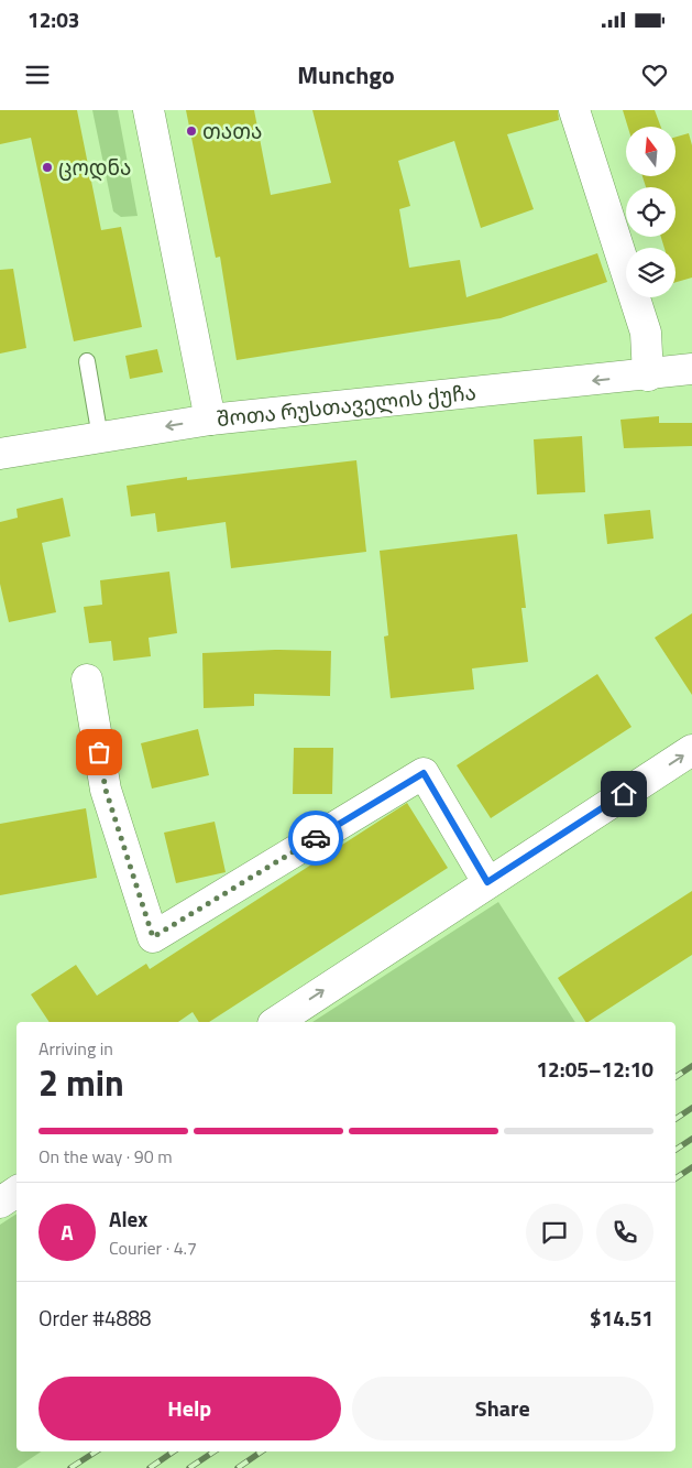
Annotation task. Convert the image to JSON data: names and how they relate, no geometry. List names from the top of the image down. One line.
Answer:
{"streets":{"street":["შოთა რუსთაველის ქუჩა"]},"one_way":["შოთა რუსთაველის ქუჩა"],"places":["თათა","ცოდნა"],"north":"top","page":{"status":"12:03","header":"Munchgo","heading":["2 min","Arriving in","12:05–12:10"],"panel":["Alex","Courier · 4.7","Order #4888","$14.51"],"bar":"On the way · 90 m","round":"A","buttons":["Help","Share"]}}
